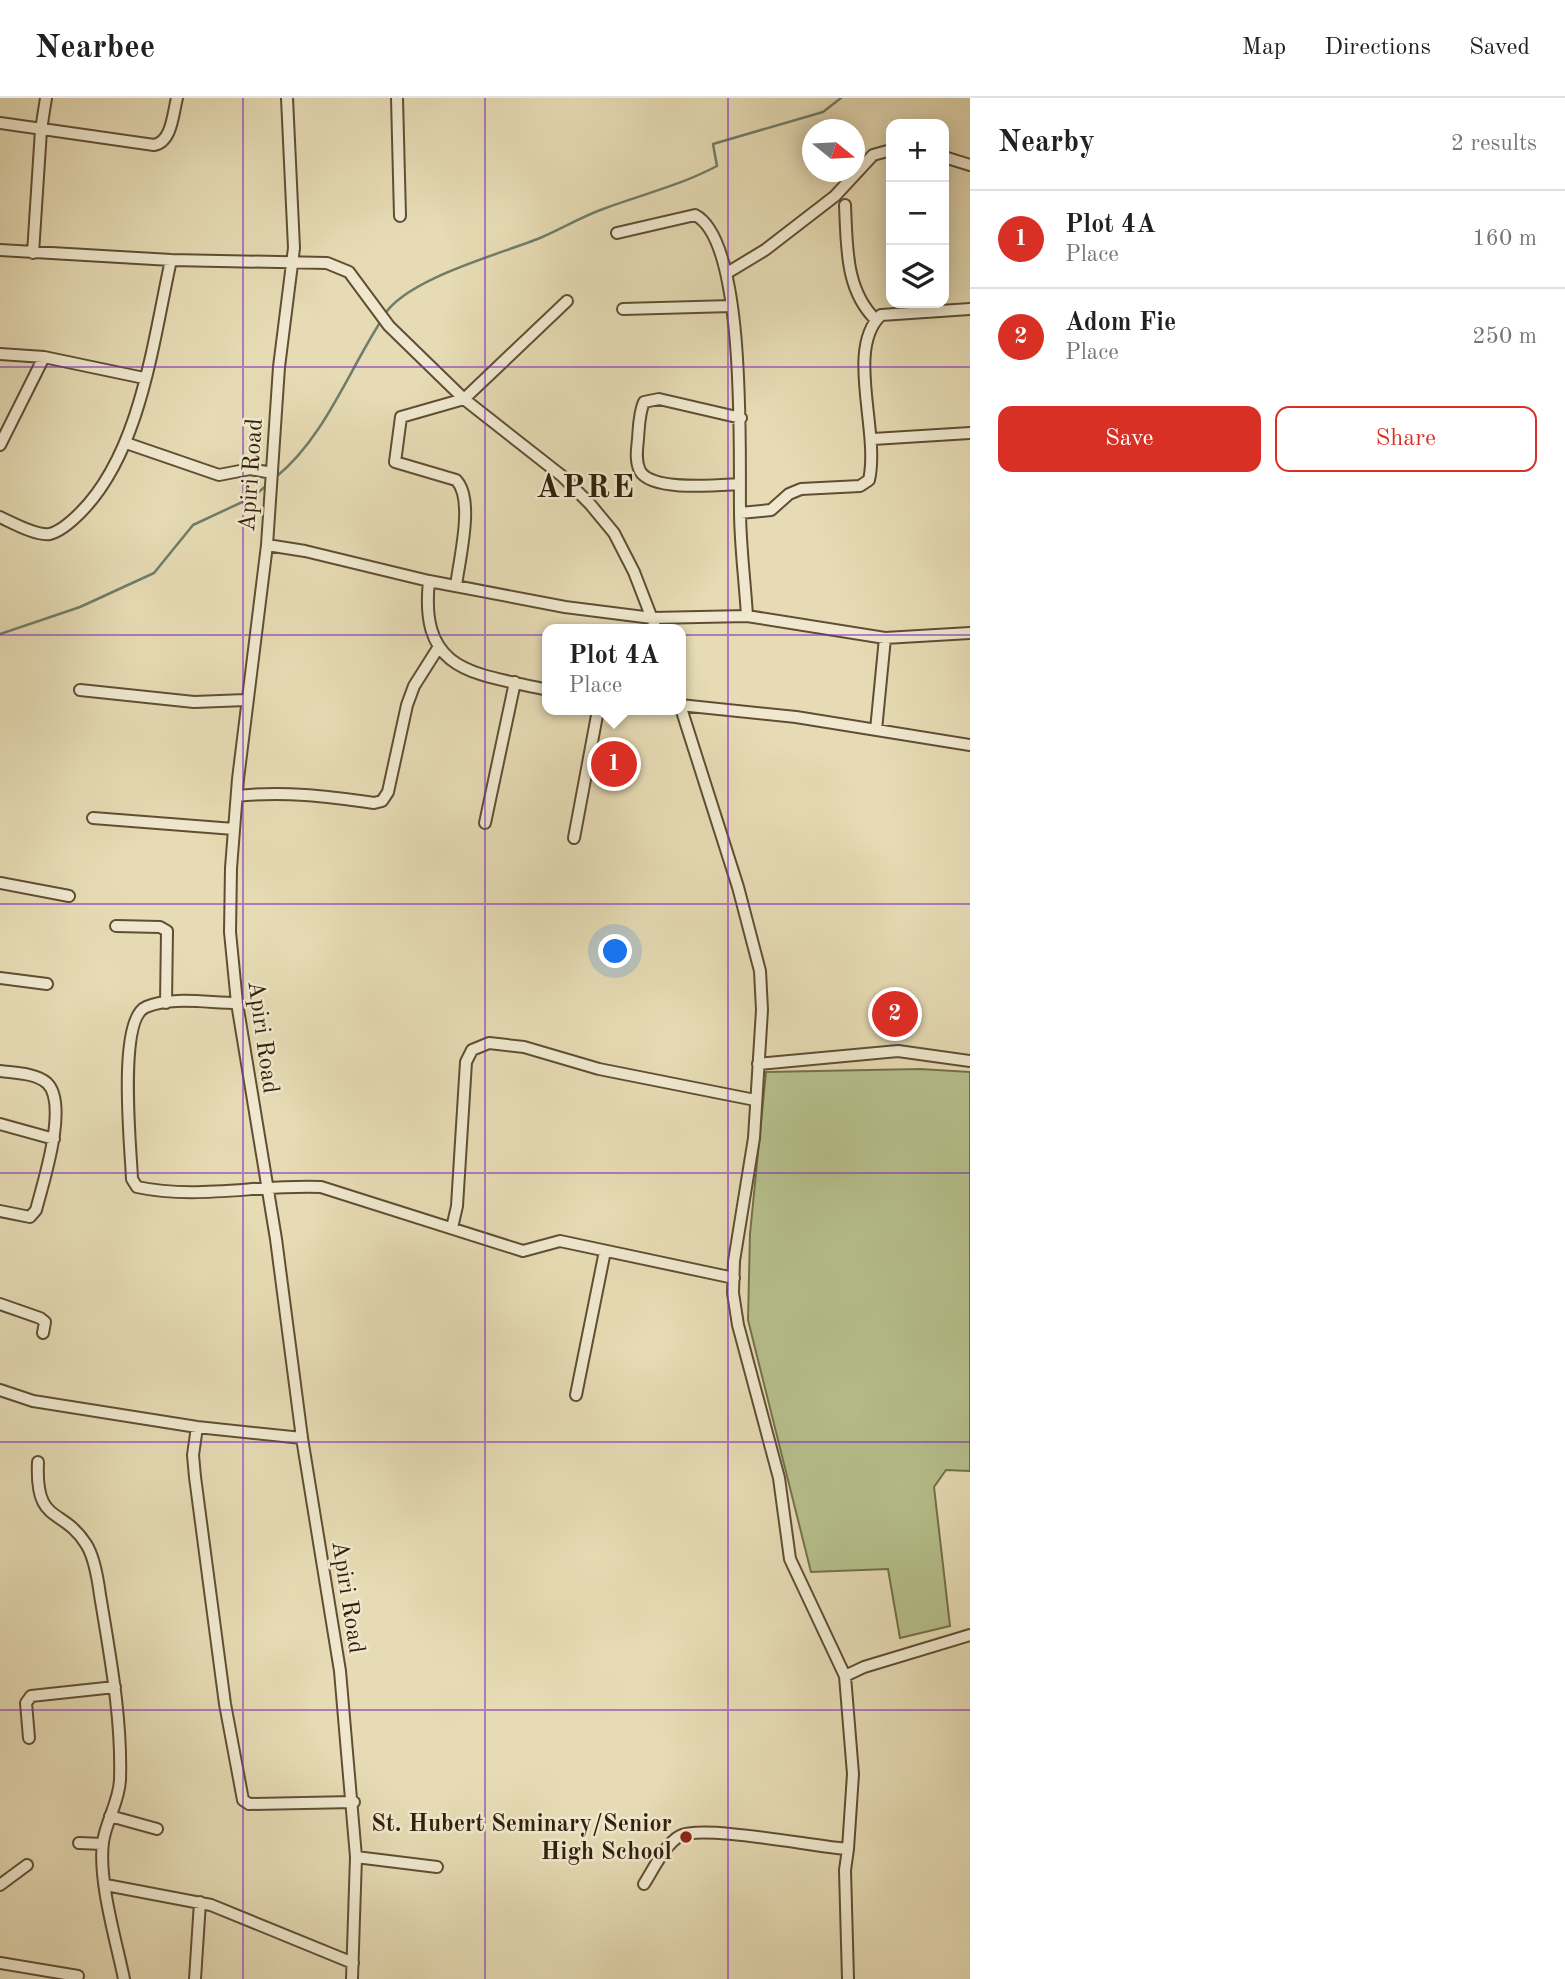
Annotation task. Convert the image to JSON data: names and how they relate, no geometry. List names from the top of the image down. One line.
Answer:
{"streets":{"street":["Apiri Road"]},"districts":["APRE"],"places":["St. Hubert Seminary/Senior High School"],"north":"right","page":{"header":"Nearbee","nav":["Map","Directions","Saved"],"heading":["Nearby","2 results"],"map_buttons":["+","−"],"list":[{"mark":"1","name":"Plot 4A","note":"Place","value":"160 m"},{"mark":"2","name":"Adom Fie","note":"Place","value":"250 m"}],"buttons":["Save","Share"],"popup":["Plot 4A","Place"],"pins":["1","2"]}}
